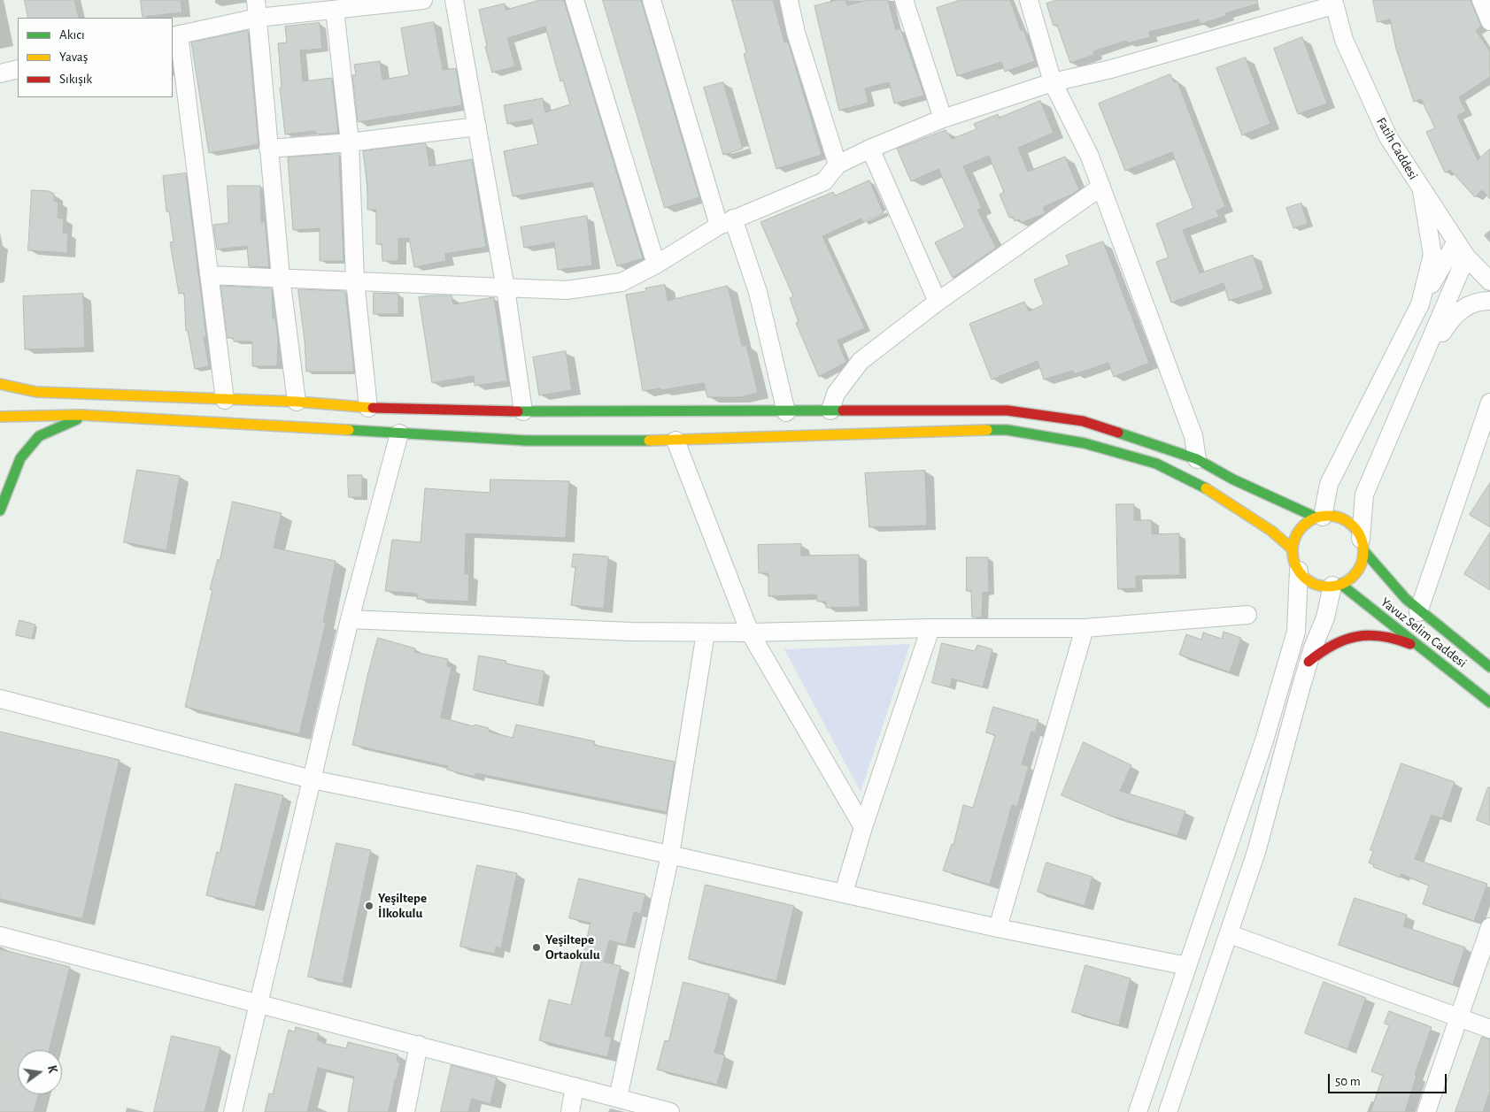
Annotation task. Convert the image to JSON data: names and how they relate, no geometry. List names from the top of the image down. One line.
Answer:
{"streets":{"main road":["Yavuz Selim Caddesi"],"street":["Fatih Caddesi"]},"places":["Yeşiltepe İlkokulu","Yeşiltepe Ortaokulu"],"legend":["Akıcı","Yavaş","Sıkışık"],"scale_bar":"50 m","north":"right"}
